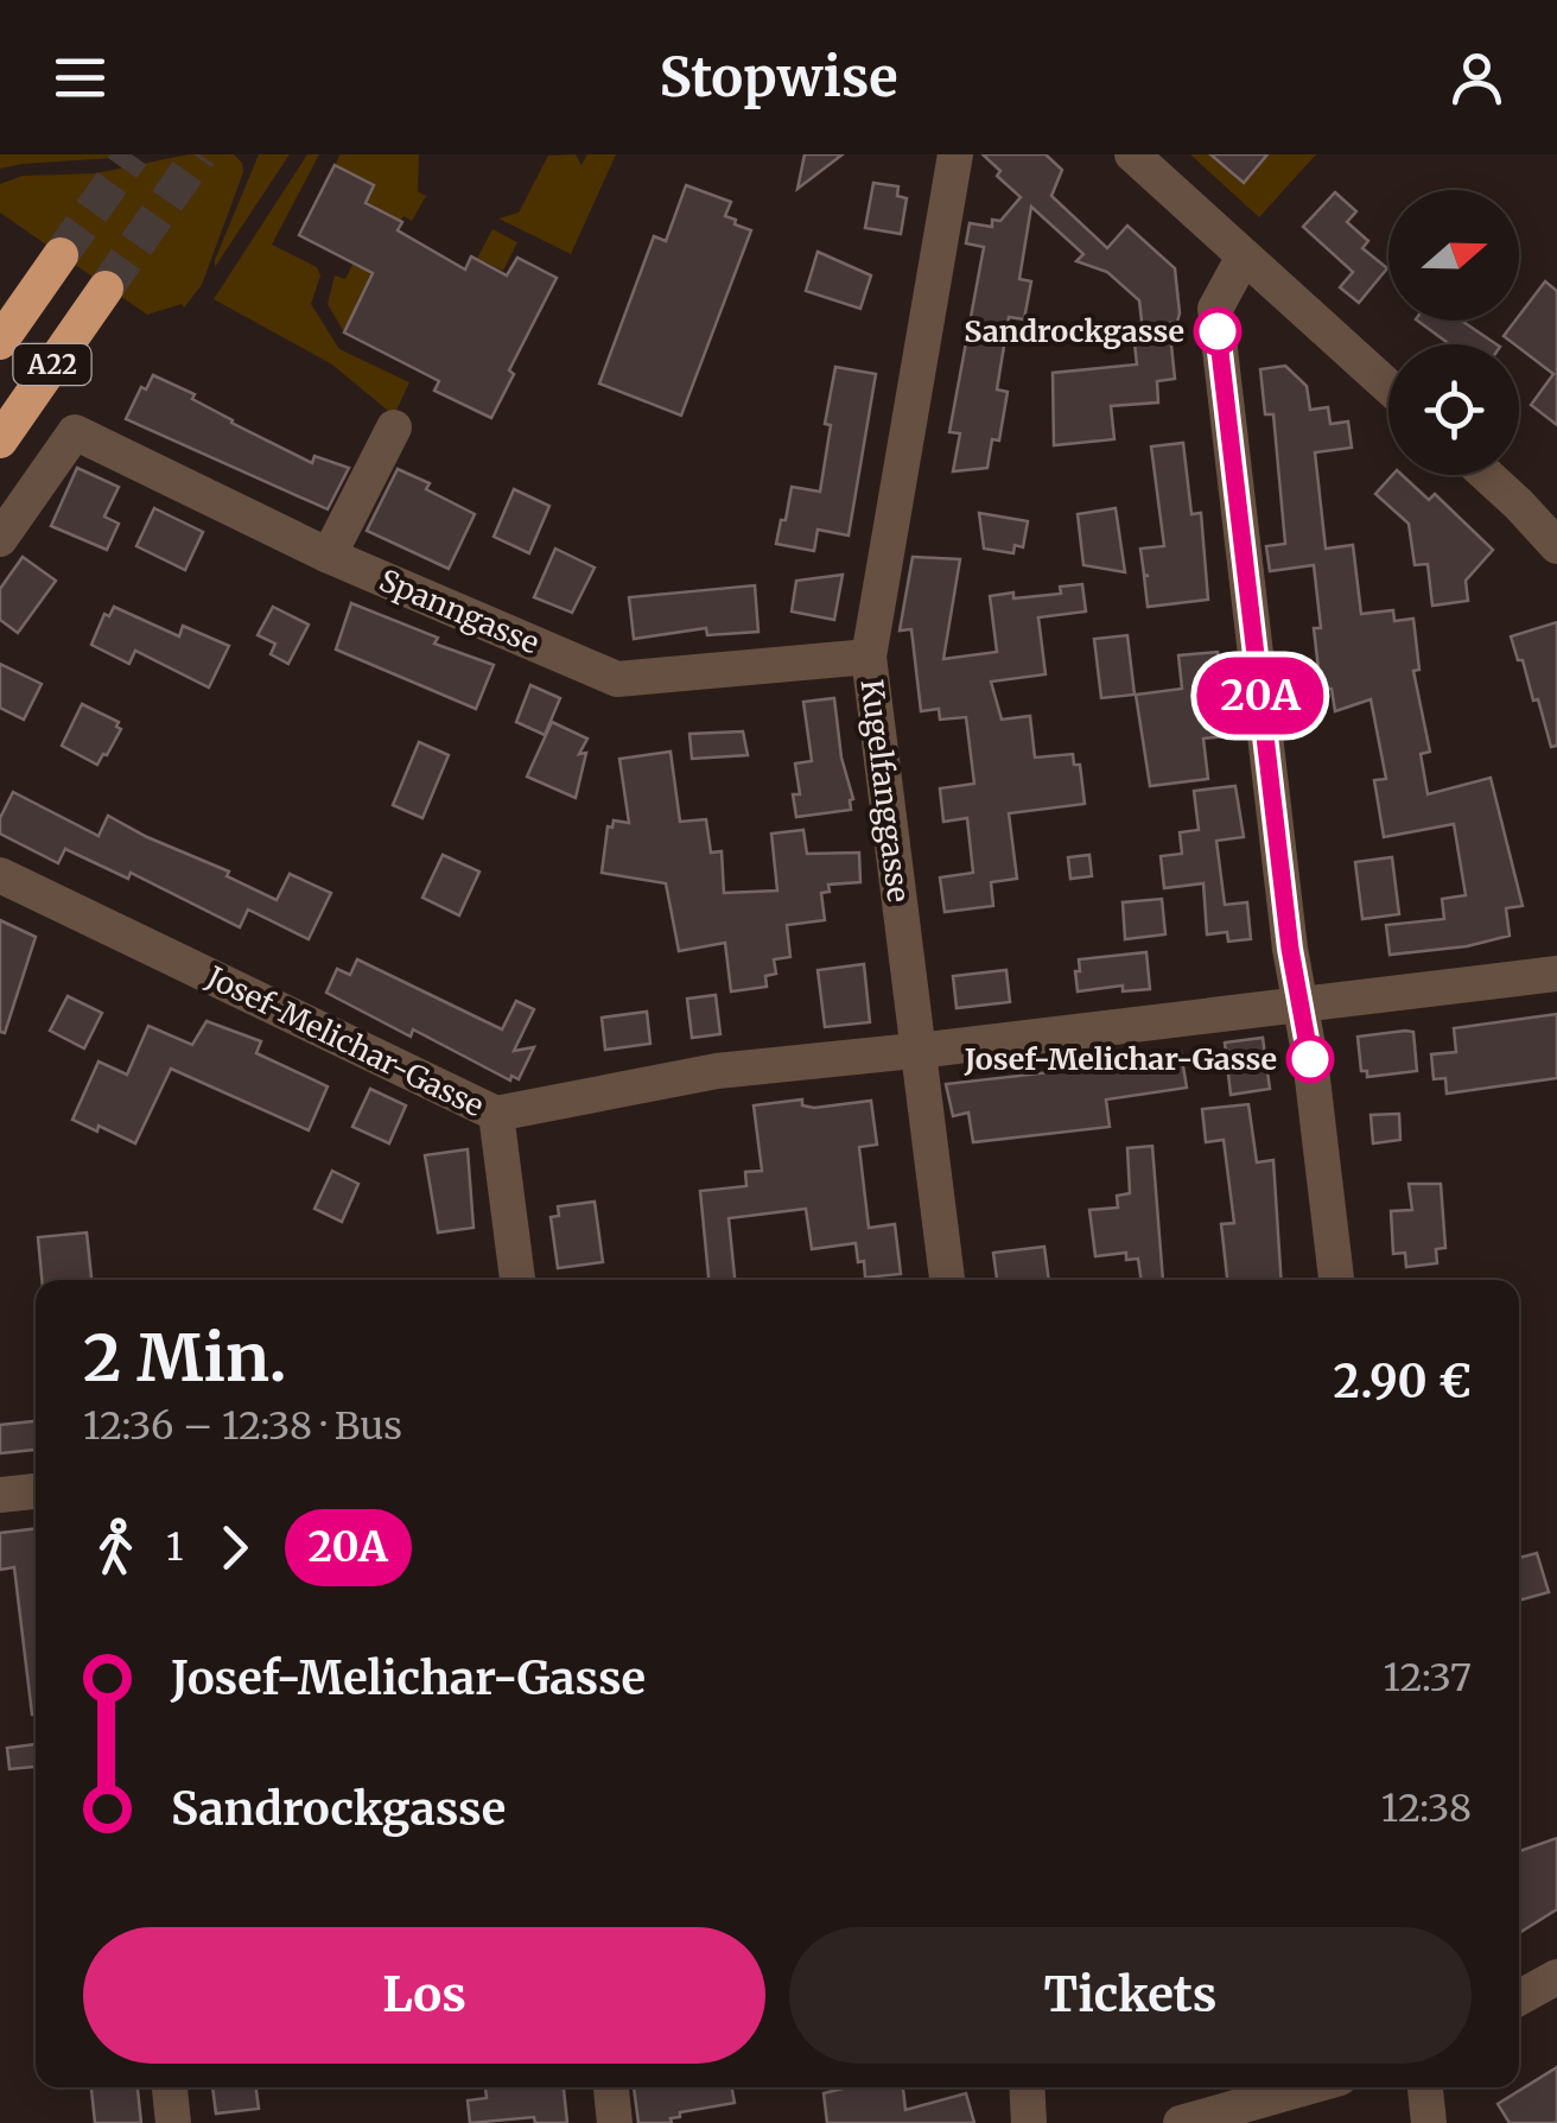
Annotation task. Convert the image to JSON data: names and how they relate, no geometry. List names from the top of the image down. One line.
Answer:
{"streets":{"highway":["A22"],"street":["Spanngasse","Kugelfanggasse","Josef-Melichar-Gasse"]},"crossings":[["Spanngasse","Kugelfanggasse"],["Kugelfanggasse","Josef-Melichar-Gasse"]],"places":["Sandrockgasse","Josef-Melichar-Gasse"],"lines":["bus line 20A"],"north":"right","page":{"header":"Stopwise","on_map":"20A","heading":["2 Min.","12:36 – 12:38 · Bus","2.90 €"],"legs":["1","20A"],"list":[{"name":"Josef-Melichar-Gasse","value":"12:37"},{"name":"Sandrockgasse","value":"12:38"}],"buttons":["Los","Tickets"]}}
